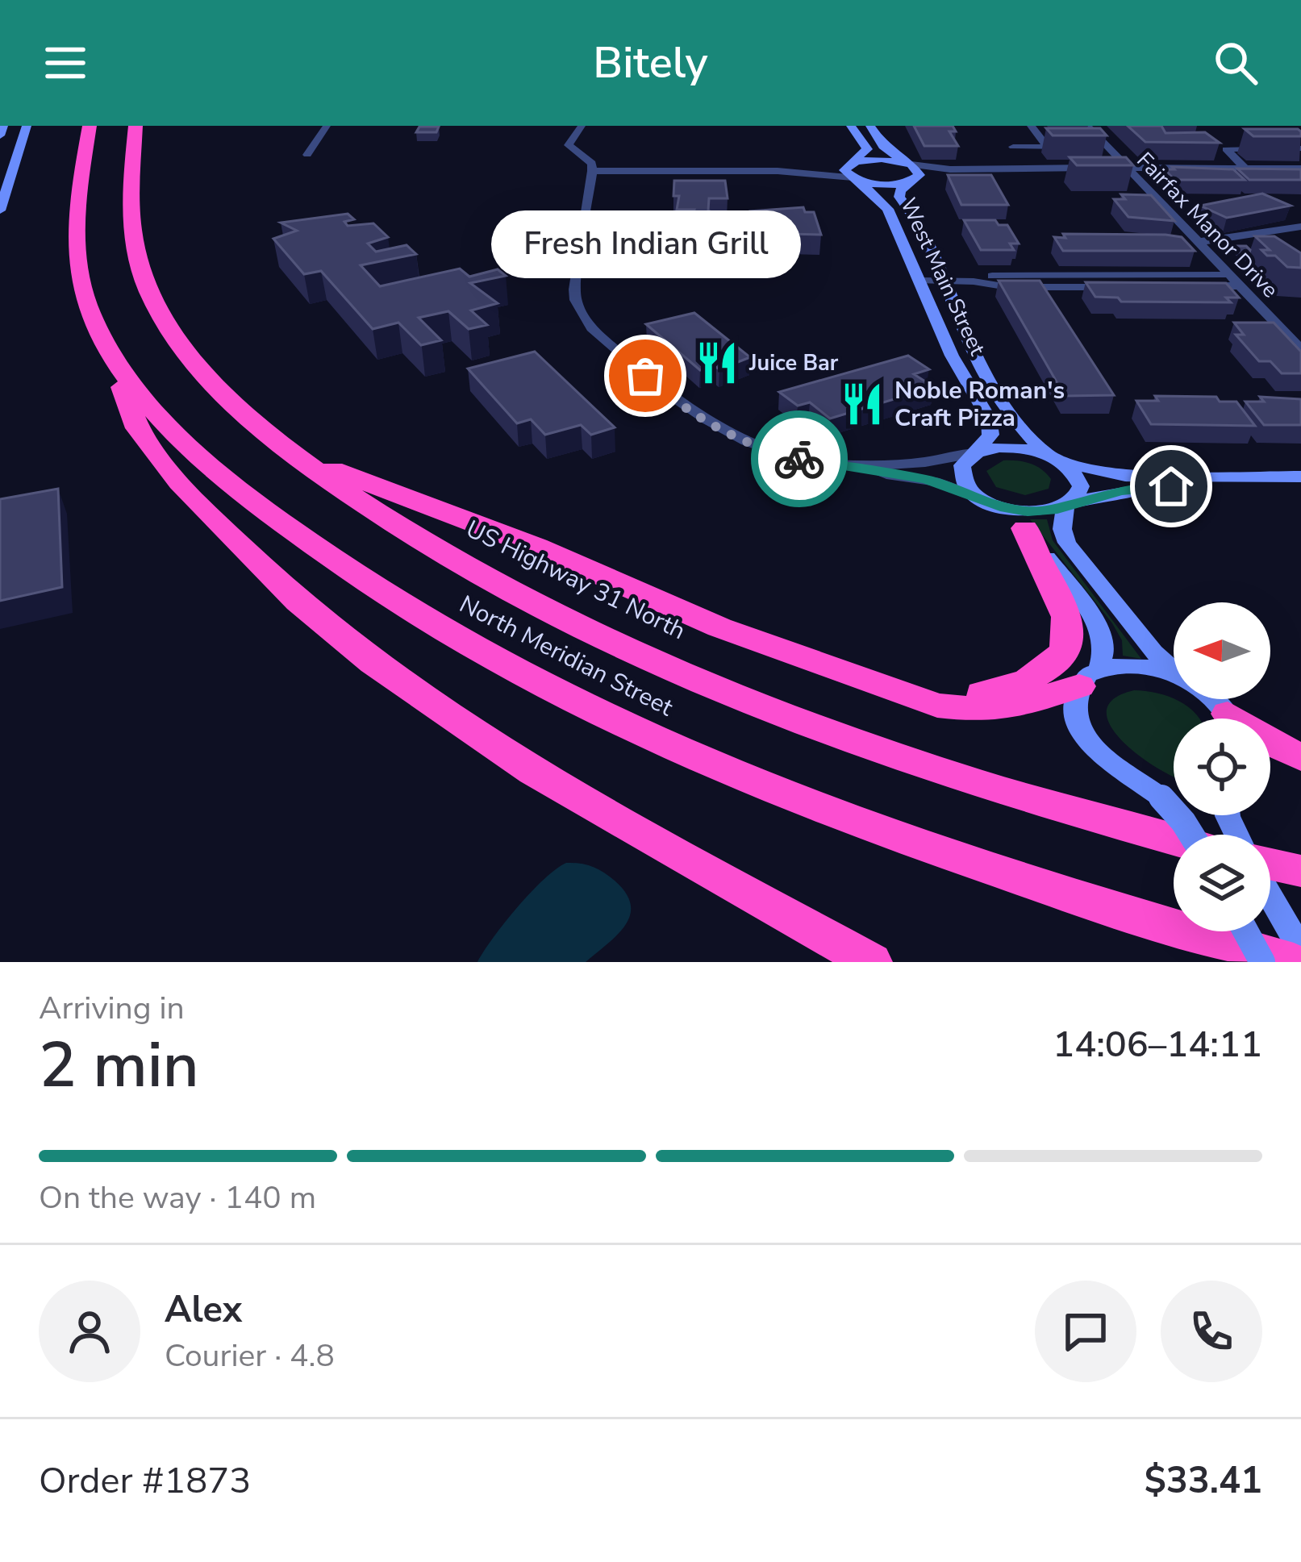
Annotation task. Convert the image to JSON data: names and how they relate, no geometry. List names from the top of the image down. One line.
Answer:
{"streets":{"highway":["US Highway 31 North","North Meridian Street"],"main road":["West Main Street"],"street":["Fairfax Manor Drive"]},"places":{"restaurant":["Juice Bar","Noble Roman's Craft Pizza"],"other":["Fresh Indian Grill"]},"north":"left","page":{"header":"Bitely","bubble":"Fresh Indian Grill","heading":["2 min","Arriving in","14:06–14:11"],"panel":["Alex","Courier · 4.8","Order #1873","$33.41"],"bar":"On the way · 140 m"}}
